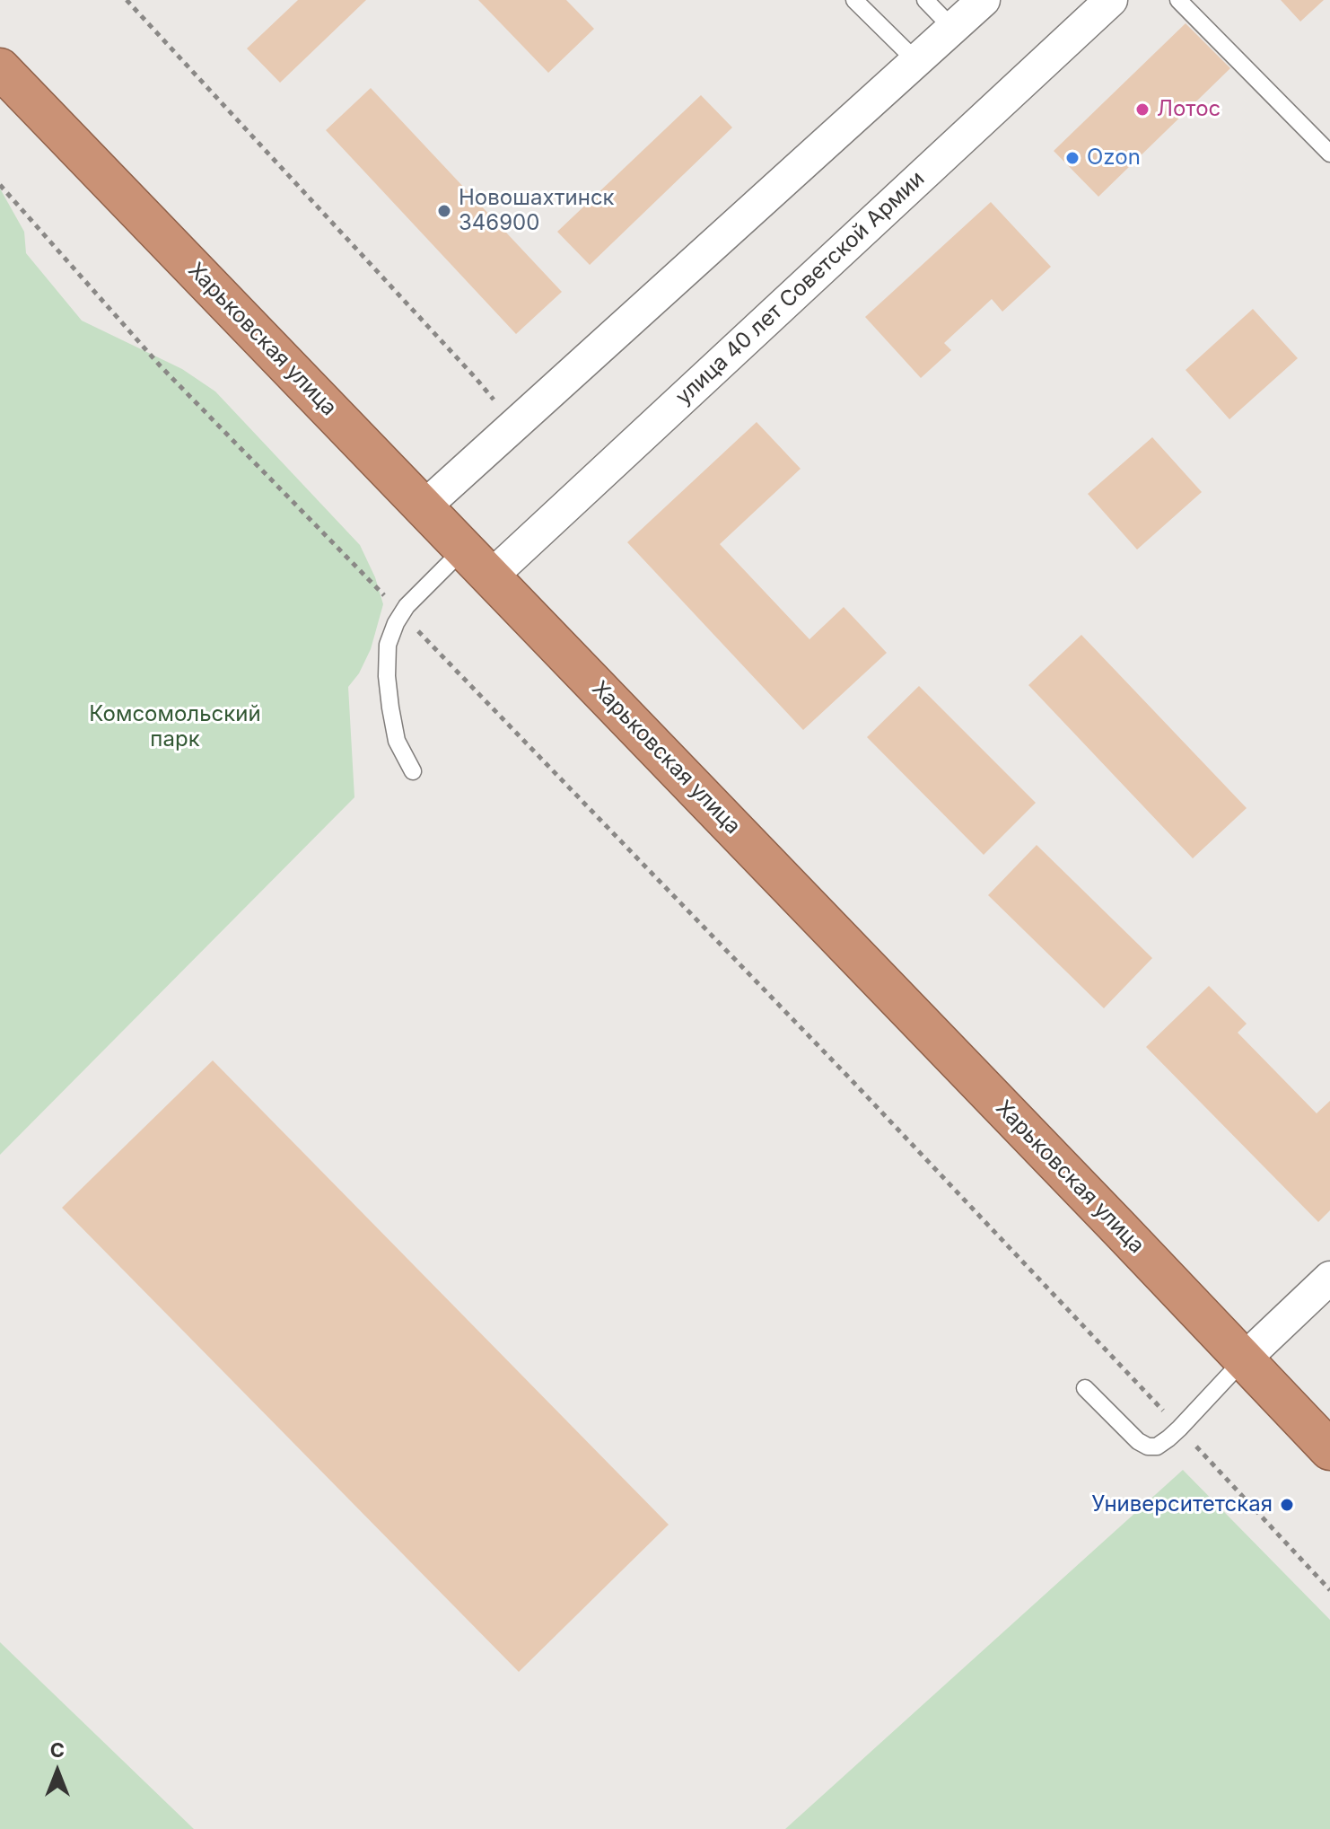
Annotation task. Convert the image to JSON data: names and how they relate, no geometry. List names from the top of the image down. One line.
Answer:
{"streets":{"highway":["Харьковская улица"],"street":["улица 40 лет Советской Армии"]},"crossings":[["улица 40 лет Советской Армии","Харьковская улица"]],"parks":["Комсомольский парк"],"places":["Лотос","Ozon","Новошахтинск 346900","Университетская"],"north":"top"}
